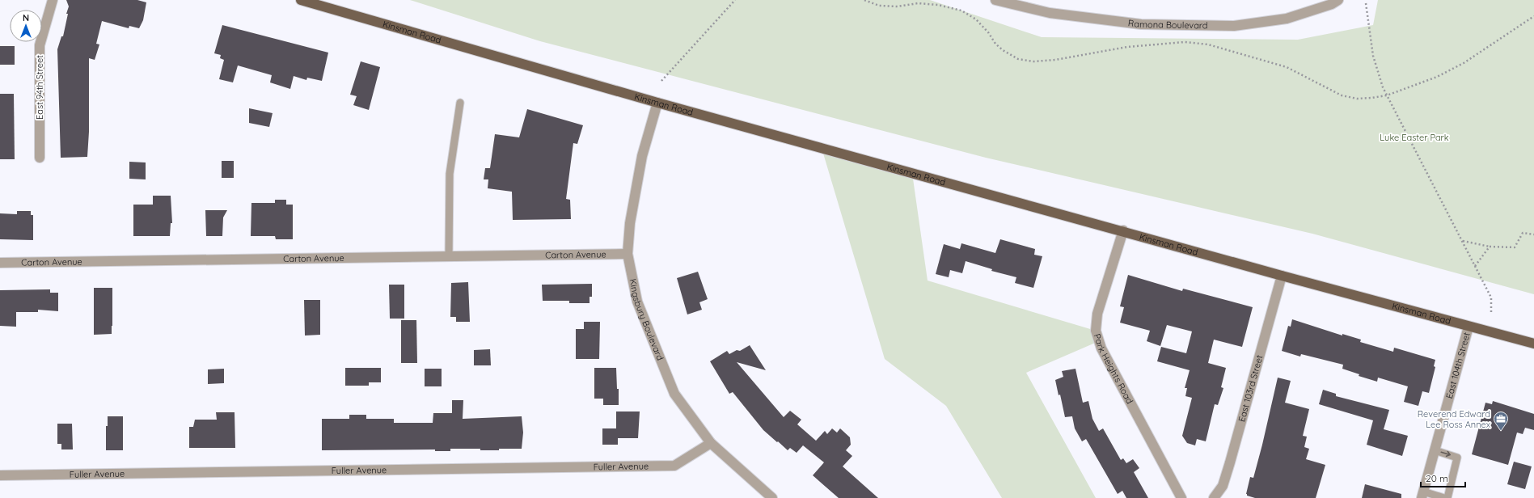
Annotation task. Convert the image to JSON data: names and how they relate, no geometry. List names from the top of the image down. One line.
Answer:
{"streets":{"main road":["Kinsman Road"],"street":["Ramona Boulevard","East 94th Street","Carton Avenue","Kingsbury Boulevard","East 104th Street","Park Heights Road","East 103rd Street","Fuller Avenue"]},"crossings":[["Kinsman Road","Kingsbury Boulevard"],["Kinsman Road","East 104th Street"],["Kinsman Road","Park Heights Road"],["Kinsman Road","East 103rd Street"],["Carton Avenue","Kingsbury Boulevard"],["Kingsbury Boulevard","Fuller Avenue"]],"parks":["Luke Easter Park"],"places":{"office":["Reverend Edward Lee Ross Annex"]},"scale_bar":"20 m","north":"top"}
